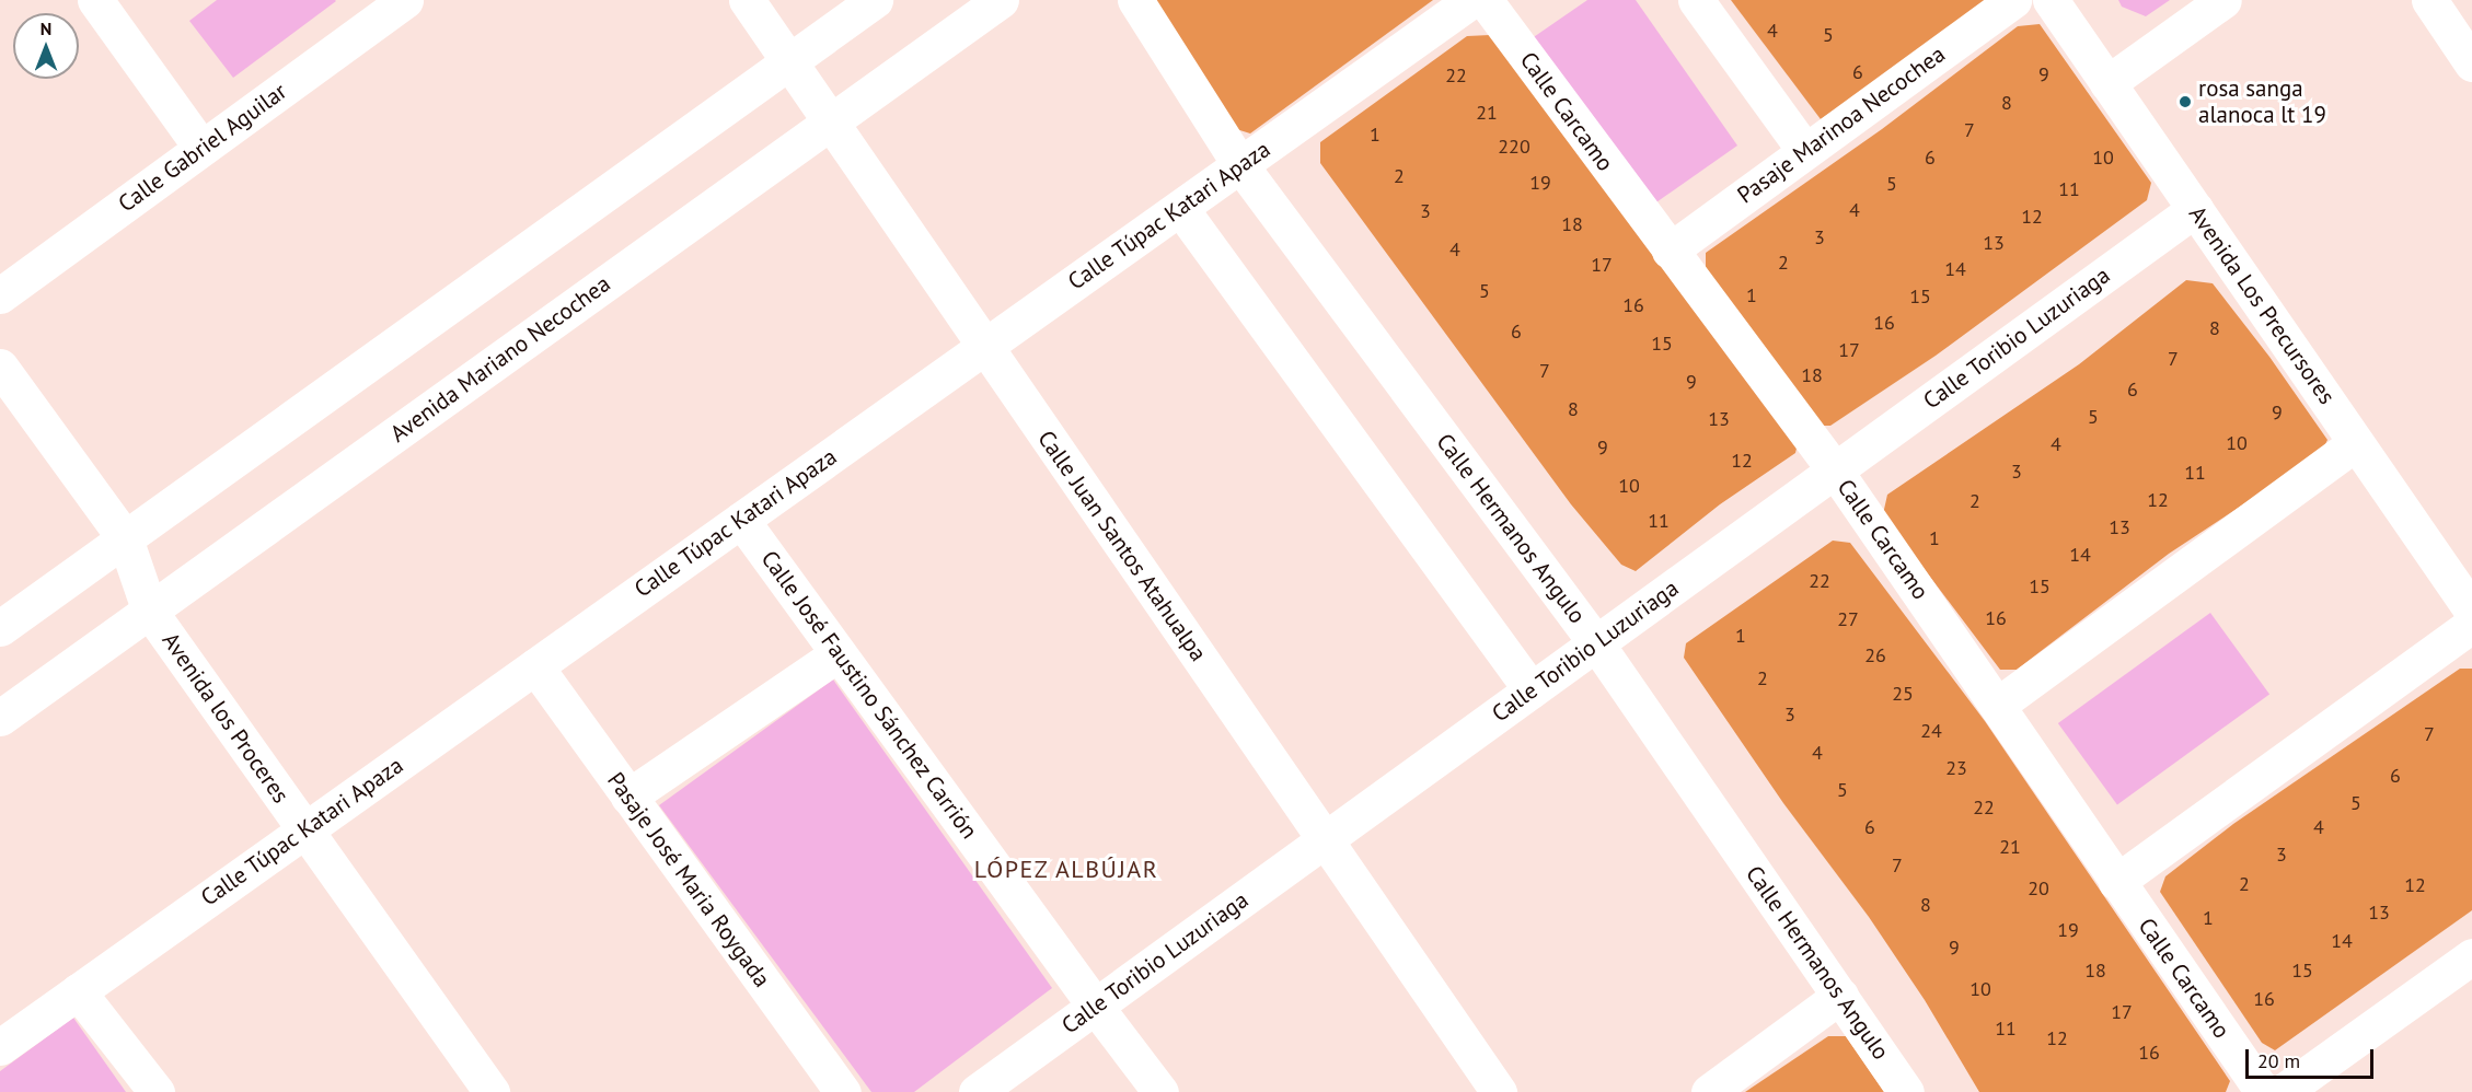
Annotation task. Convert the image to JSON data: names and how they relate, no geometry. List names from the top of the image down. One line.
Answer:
{"streets":{"street":["Calle Carcamo","Pasaje Marinoa Necochea","Calle Gabriel Aguilar","Calle Túpac Katari Apaza","Avenida Los Precursores","Calle Toribio Luzuriaga","Avenida Mariano Necochea","Calle Hermanos Angulo","Calle Juan Santos Atahualpa","Calle José Faustino Sánchez Carrión","Avenida los Proceres","Pasaje José Maria Roygada"]},"crossings":[["Calle Carcamo","Pasaje Marinoa Necochea"],["Calle Carcamo","Calle Toribio Luzuriaga"],["Calle Túpac Katari Apaza","Calle Hermanos Angulo"],["Calle Túpac Katari Apaza","Calle Juan Santos Atahualpa"],["Calle Túpac Katari Apaza","Calle José Faustino Sánchez Carrión"],["Calle Túpac Katari Apaza","Avenida los Proceres"],["Calle Túpac Katari Apaza","Pasaje José Maria Roygada"],["Avenida Los Precursores","Calle Toribio Luzuriaga"],["Calle Toribio Luzuriaga","Calle Hermanos Angulo"],["Calle Toribio Luzuriaga","Calle Juan Santos Atahualpa"],["Calle Toribio Luzuriaga","Calle José Faustino Sánchez Carrión"],["Avenida Mariano Necochea","Calle Juan Santos Atahualpa"],["Avenida Mariano Necochea","Avenida los Proceres"]],"districts":["LÓPEZ ALBÚJAR"],"places":["rosa sanga alanoca lt 19"],"house_numbers":["4","5","6","9","22","8","21","7","1","220","6","10","2","19","5","11","4","3","12","18","3","13","4","2","17","14","5","1","15","16","16","8","6","15","17","7","7","18","9","6","8","9","5","13","10","4","9","12","3","11","10","12","2","11","13","1","14","22","15","16","27","1","26","2","25","3","24","7","4","23","6","5","5","22","6","4","21","3","7","2","12","20","8","13","1","19","14","9","18","15","10","16","17","11","12","16"],"scale_bar":"20 m","north":"top"}
